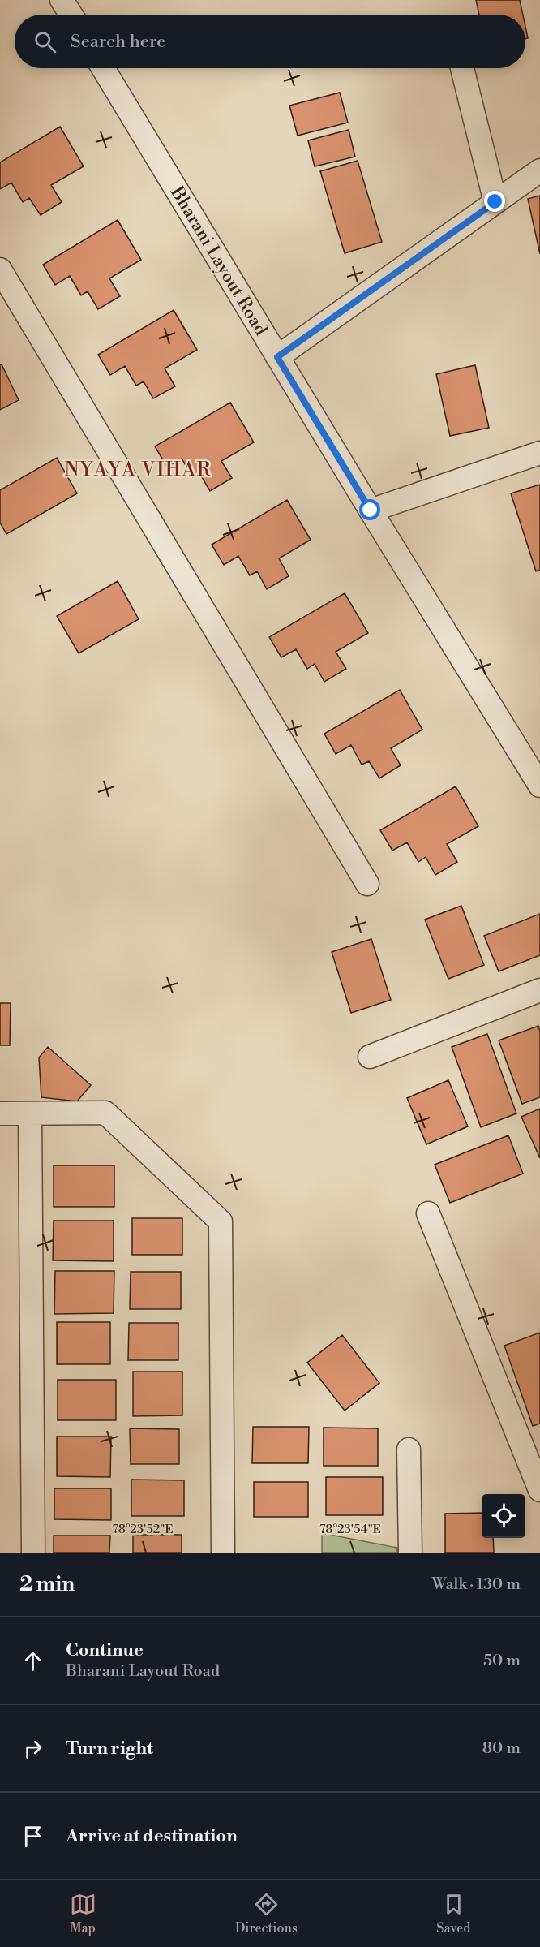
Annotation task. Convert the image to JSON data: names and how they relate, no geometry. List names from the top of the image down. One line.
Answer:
{"streets":{"street":["Bharani Layout Road"]},"districts":["NYAYA VIHAR"],"page":{"search":"Search here","heading":["2 min","Walk · 130 m"],"list":[["Continue","Bharani Layout Road","50 m"],["Turn right","80 m"],"Arrive at destination"],"nav":["Map","Directions","Saved"]},"coordinates":["78°23'52\"E","78°23'54\"E"]}
